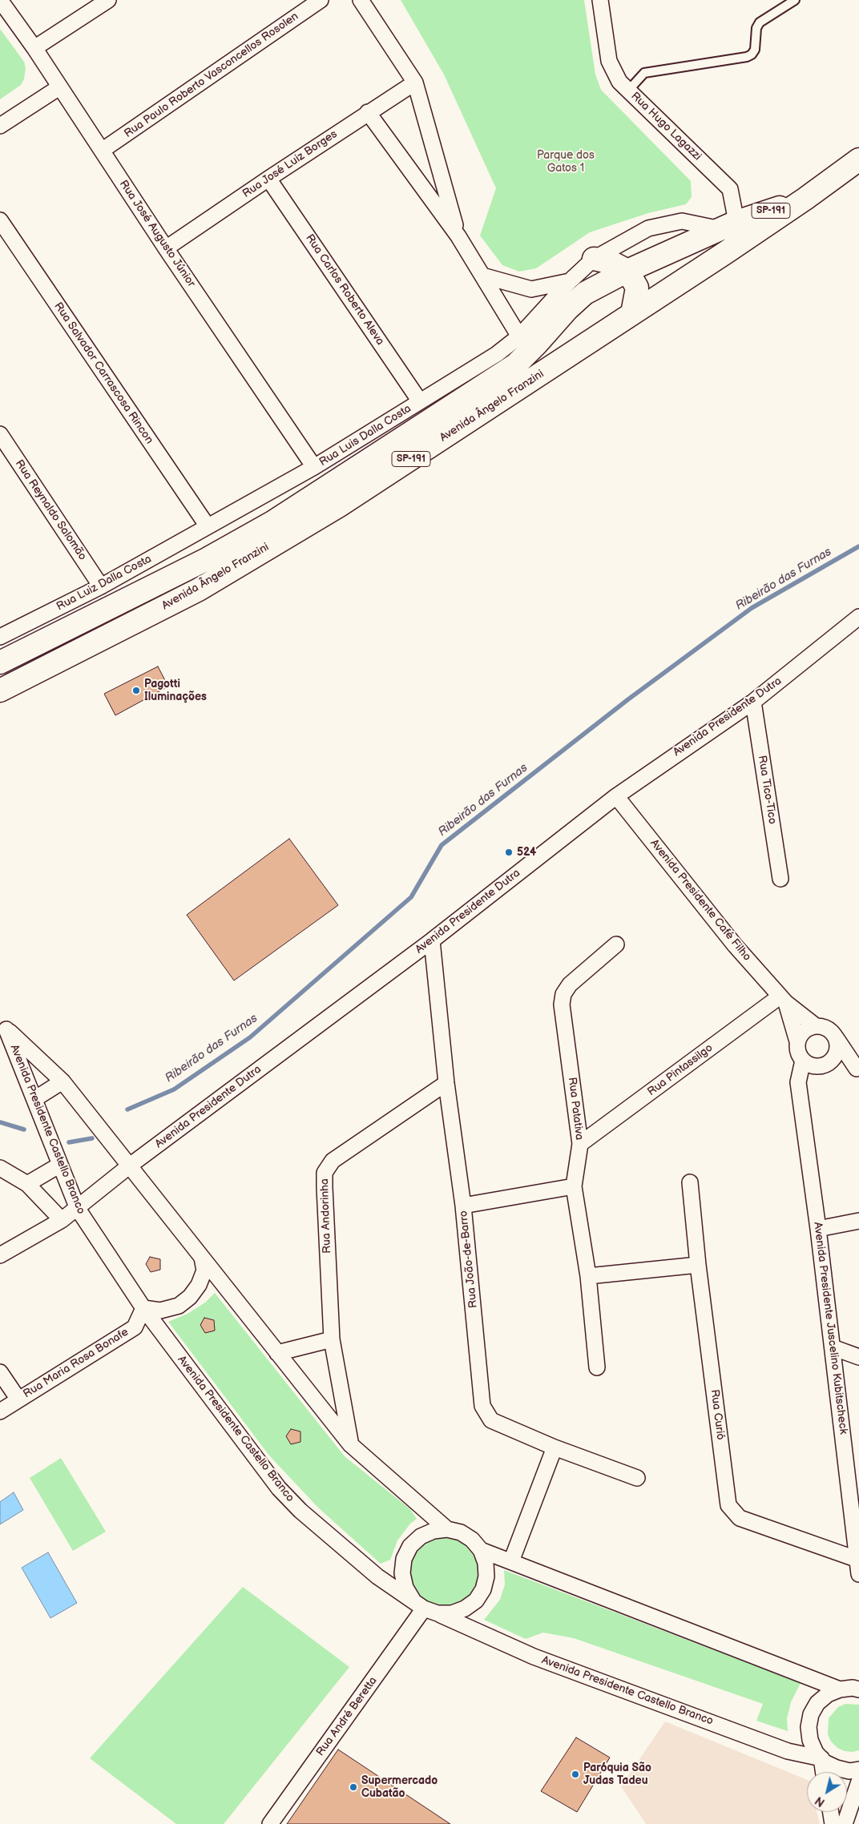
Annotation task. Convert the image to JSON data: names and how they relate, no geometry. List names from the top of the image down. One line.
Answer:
{"streets":{"main road":["SP-191","Avenida Ângelo Franzini"],"street":["Rua Paulo Roberto Vasconcellos Rosolen","Rua Hugo Lagazzi","Rua José Luiz Borges","Rua José Augusto Júnior","Rua Carlos Roberto Aleva","Rua Salvador Carrascosa Rincon","Rua Luis Dalla Costa","Rua Reynaldo Salomão","Rua Luiz Dalla Costa","Avenida Presidente Dutra","Rua Tico-Tico","Avenida Presidente Café Filho","Rua Pintassilgo","Rua Patativa","Avenida Presidente Castello Branco","Rua Andorinha","Rua João-de-Barro","Avenida Presidente Juscelino Kubitscheck","Rua Maria Rosa Bonafe","Rua Curió","Rua André Beretta"]},"crossings":[["Rua Paulo Roberto Vasconcellos Rosolen","Rua José Augusto Júnior"],["Rua Hugo Lagazzi","Avenida Ângelo Franzini"],["Rua Hugo Lagazzi","Rua Luis Dalla Costa"],["Rua José Luiz Borges","Rua José Augusto Júnior"],["Rua José Luiz Borges","Rua Carlos Roberto Aleva"],["Rua José Augusto Júnior","Rua Luis Dalla Costa"],["Rua Carlos Roberto Aleva","Rua Luis Dalla Costa"],["Rua Salvador Carrascosa Rincon","Rua Luis Dalla Costa"],["Rua Salvador Carrascosa Rincon","Rua Luiz Dalla Costa"],["Avenida Ângelo Franzini","Rua Luis Dalla Costa"],["Rua Luis Dalla Costa","Rua Luiz Dalla Costa"],["Rua Reynaldo Salomão","Rua Luiz Dalla Costa"],["Avenida Presidente Dutra","Rua Tico-Tico"],["Avenida Presidente Dutra","Avenida Presidente Café Filho"],["Avenida Presidente Dutra","Avenida Presidente Castello Branco"],["Avenida Presidente Dutra","Rua João-de-Barro"],["Avenida Presidente Café Filho","Rua Pintassilgo"],["Rua Pintassilgo","Rua Patativa"],["Avenida Presidente Castello Branco","Rua Maria Rosa Bonafe"],["Avenida Presidente Castello Branco","Rua André Beretta"],["Rua Andorinha","Rua João-de-Barro"],["Avenida Presidente Juscelino Kubitscheck","Rua Curió"]],"water":["Ribeirão das Furnas"],"parks":["Parque dos Gatos 1"],"places":["Pagotti Iluminações","524","Paróquia São Judas Tadeu","Supermercado Cubatão"],"north":"bottom left"}
